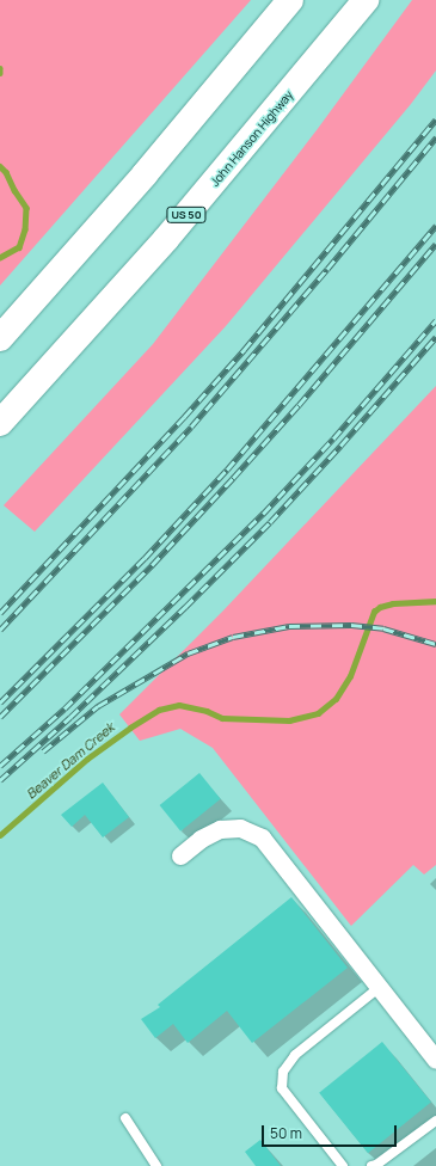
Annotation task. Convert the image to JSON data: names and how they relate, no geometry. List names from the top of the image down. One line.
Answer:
{"streets":{"highway":["John Hanson Highway","US 50"]},"water":["Beaver Dam Creek"],"scale_bar":"50 m"}
